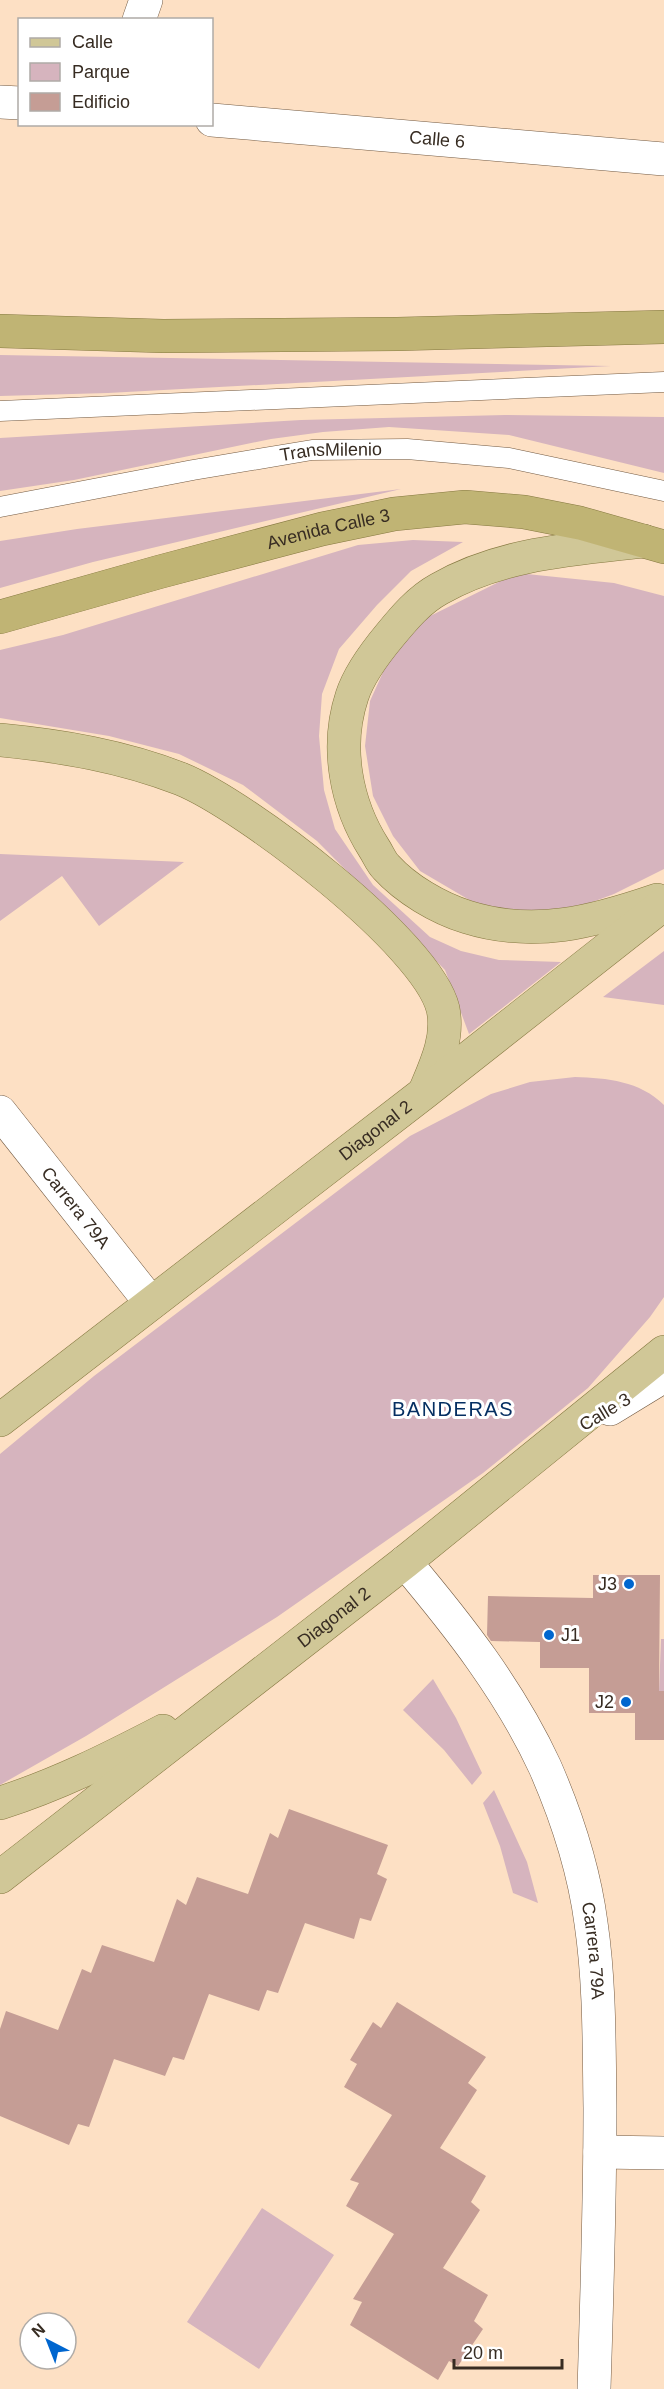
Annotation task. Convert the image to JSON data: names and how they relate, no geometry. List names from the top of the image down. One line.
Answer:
{"streets":{"highway":["Avenida Calle 3"],"main road":["Diagonal 2"],"street":["Calle 6","Carrera 79A","Calle 3"],"lane":["TransMilenio"]},"crossings":[["Diagonal 2","Carrera 79A"],["Diagonal 2","Calle 3"]],"districts":["BANDERAS"],"places":["J3","J1","J2"],"legend":["Calle","Parque","Edificio"],"scale_bar":"20 m","north":"top left"}
